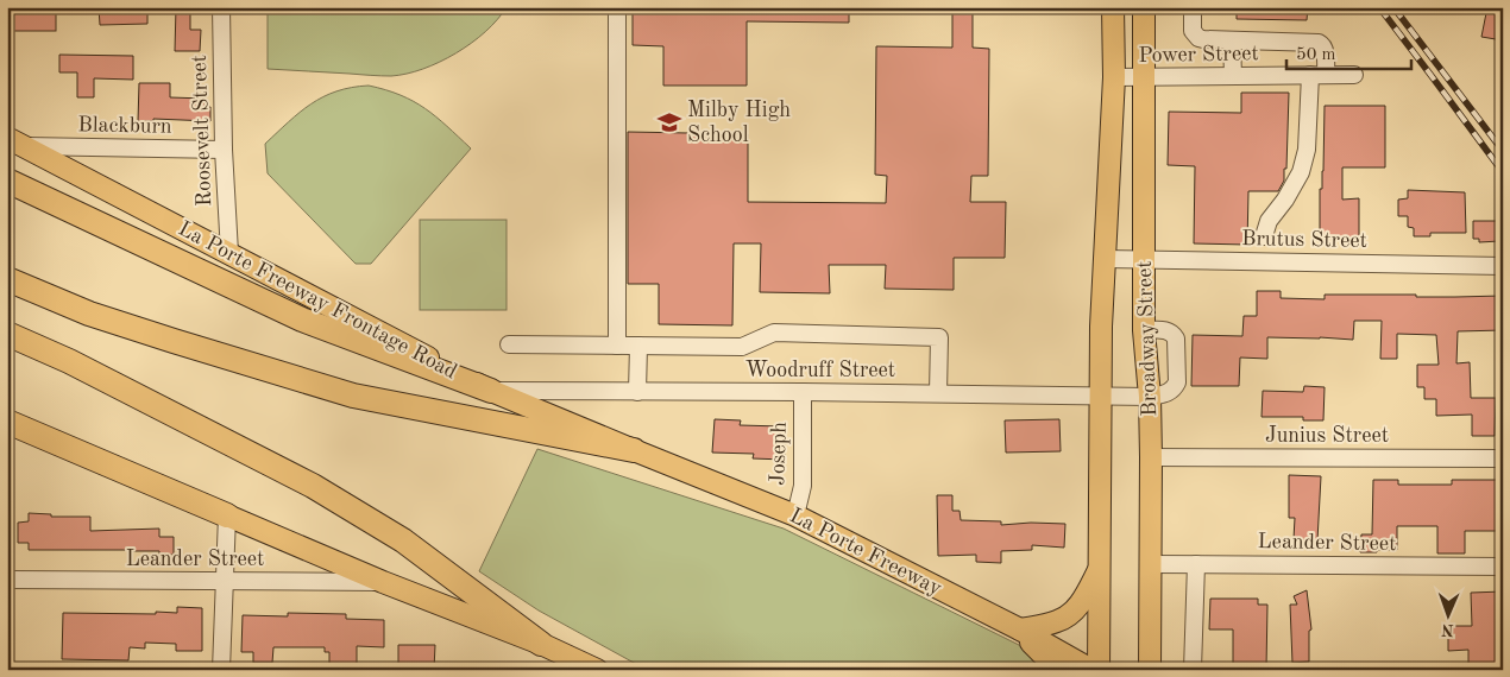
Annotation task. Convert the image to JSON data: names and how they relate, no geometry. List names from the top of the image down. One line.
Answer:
{"streets":{"main road":["La Porte Freeway Frontage Road","Broadway Street","La Porte Freeway"],"street":["Power Street","Blackburn","Roosevelt Street","Brutus Street","Woodruff Street","Junius Street","Joseph","Leander Street"]},"crossings":[["Power Street","Broadway Street"],["Blackburn","Roosevelt Street"],["Blackburn","La Porte Freeway Frontage Road"],["Roosevelt Street","La Porte Freeway Frontage Road"],["Brutus Street","Broadway Street"],["La Porte Freeway Frontage Road","Woodruff Street"],["La Porte Freeway Frontage Road","La Porte Freeway"],["Broadway Street","Woodruff Street"],["Broadway Street","Junius Street"],["Broadway Street","Leander Street"],["Woodruff Street","Joseph"],["Joseph","La Porte Freeway"]],"places":{"school or university":["Milby High School"]},"scale_bar":"50 m","north":"bottom"}
